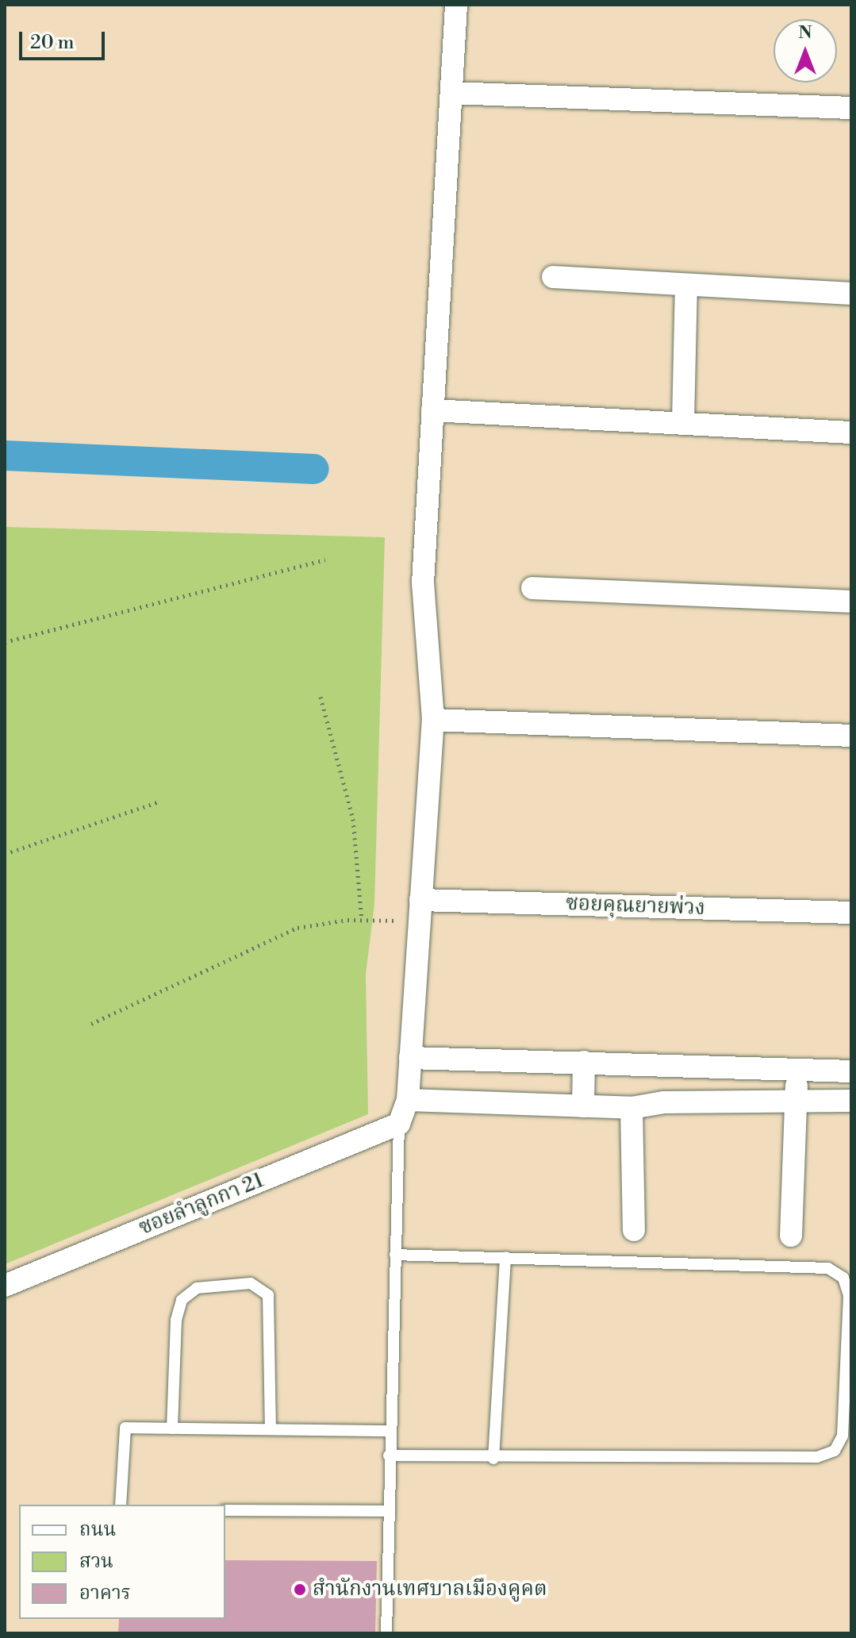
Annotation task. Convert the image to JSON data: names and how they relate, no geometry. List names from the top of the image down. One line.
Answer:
{"streets":{"street":["ซอยคุณยายพ่วง","ซอยลำลูกกา 21"]},"places":["สำนักงานเทศบาลเมืองคูคต"],"legend":["ถนน","สวน","อาคาร"],"scale_bar":"20 m","north":"top"}
